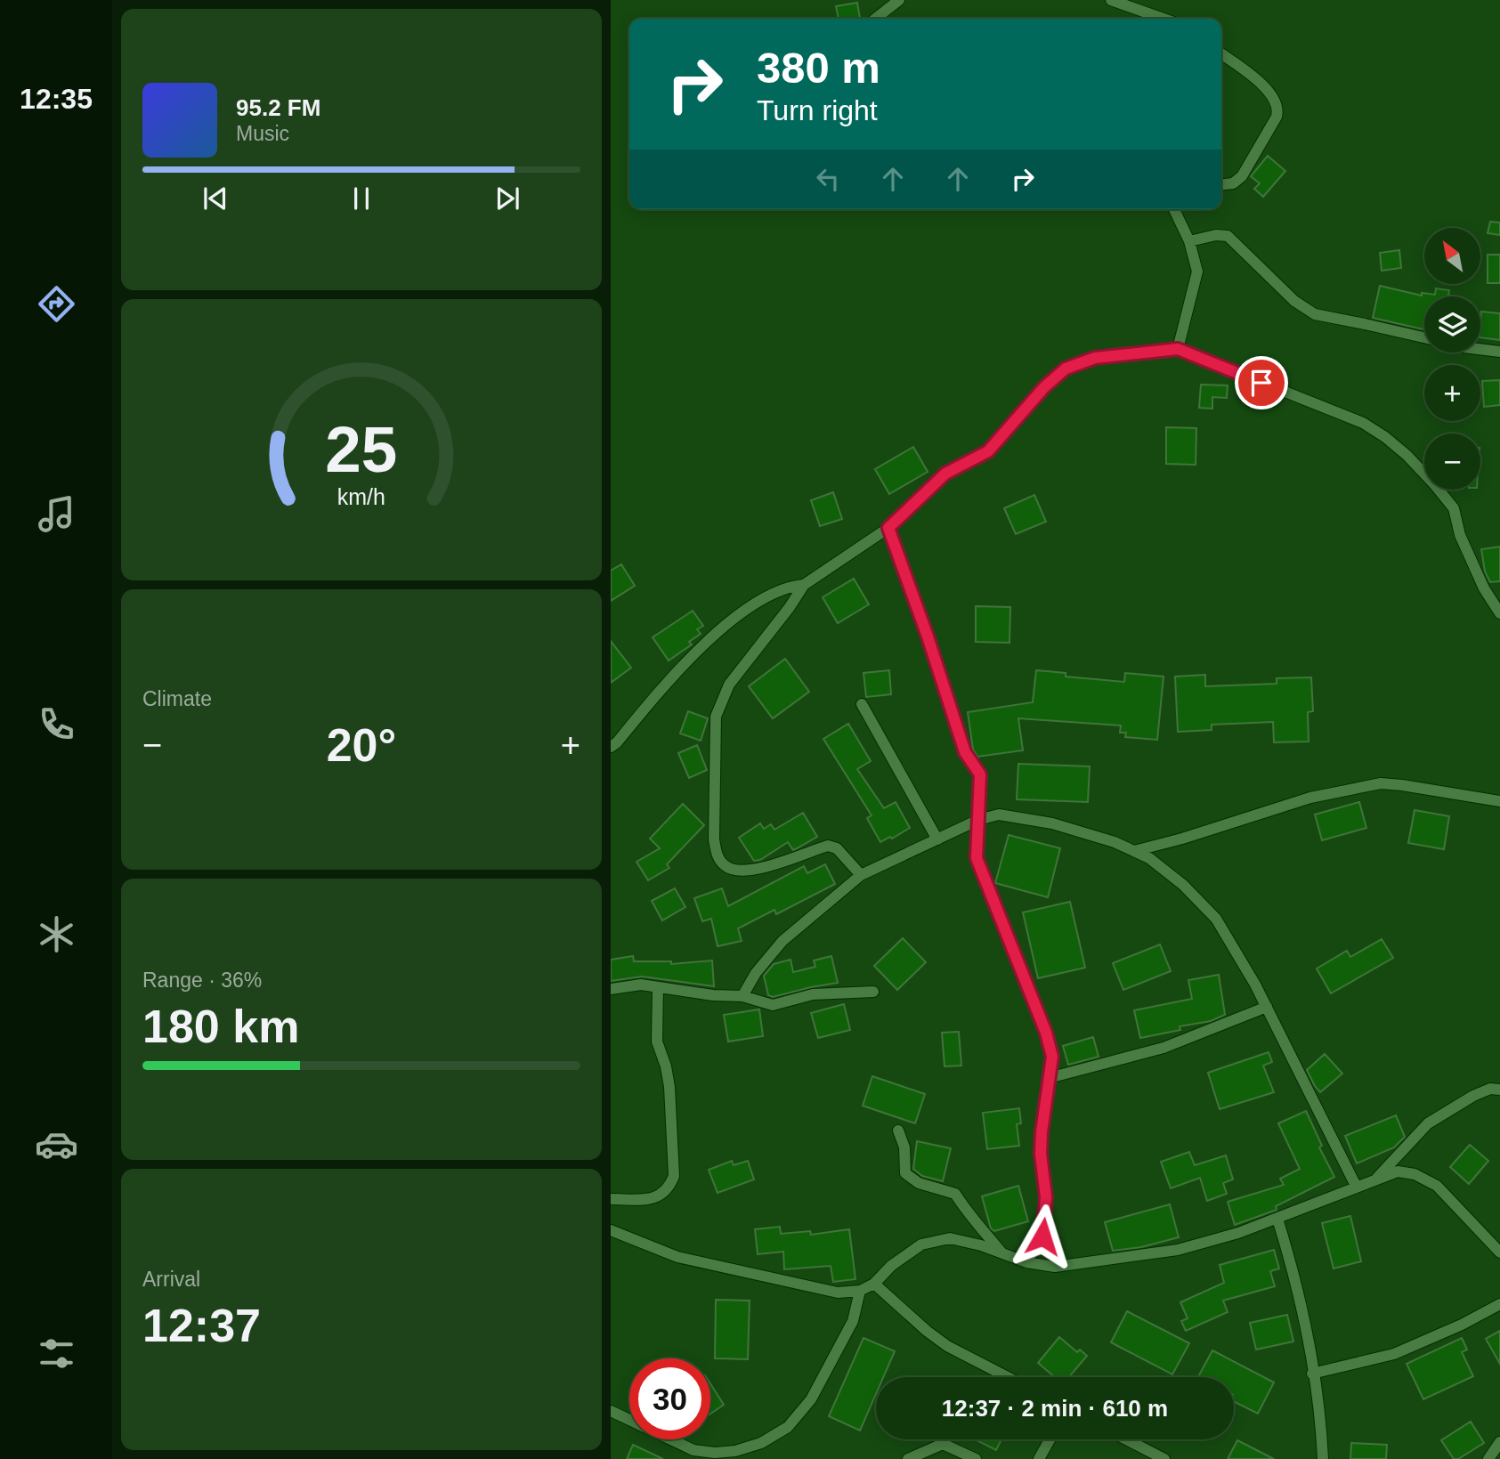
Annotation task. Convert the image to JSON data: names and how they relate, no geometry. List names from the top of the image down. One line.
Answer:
{"north":"top left","page":{"tabs":"12:35","turn":["380 m","Turn right"],"song":["95.2 FM","Music"],"map_buttons":["+","−"],"tile":["Climate",["Range · 36%","180 km"],["Arrival","12:37"]],"heat":["−","20°","+"],"limit":"30","trip":"12:37 · 2 min · 610 m","gauge":["25","km/h"]}}
